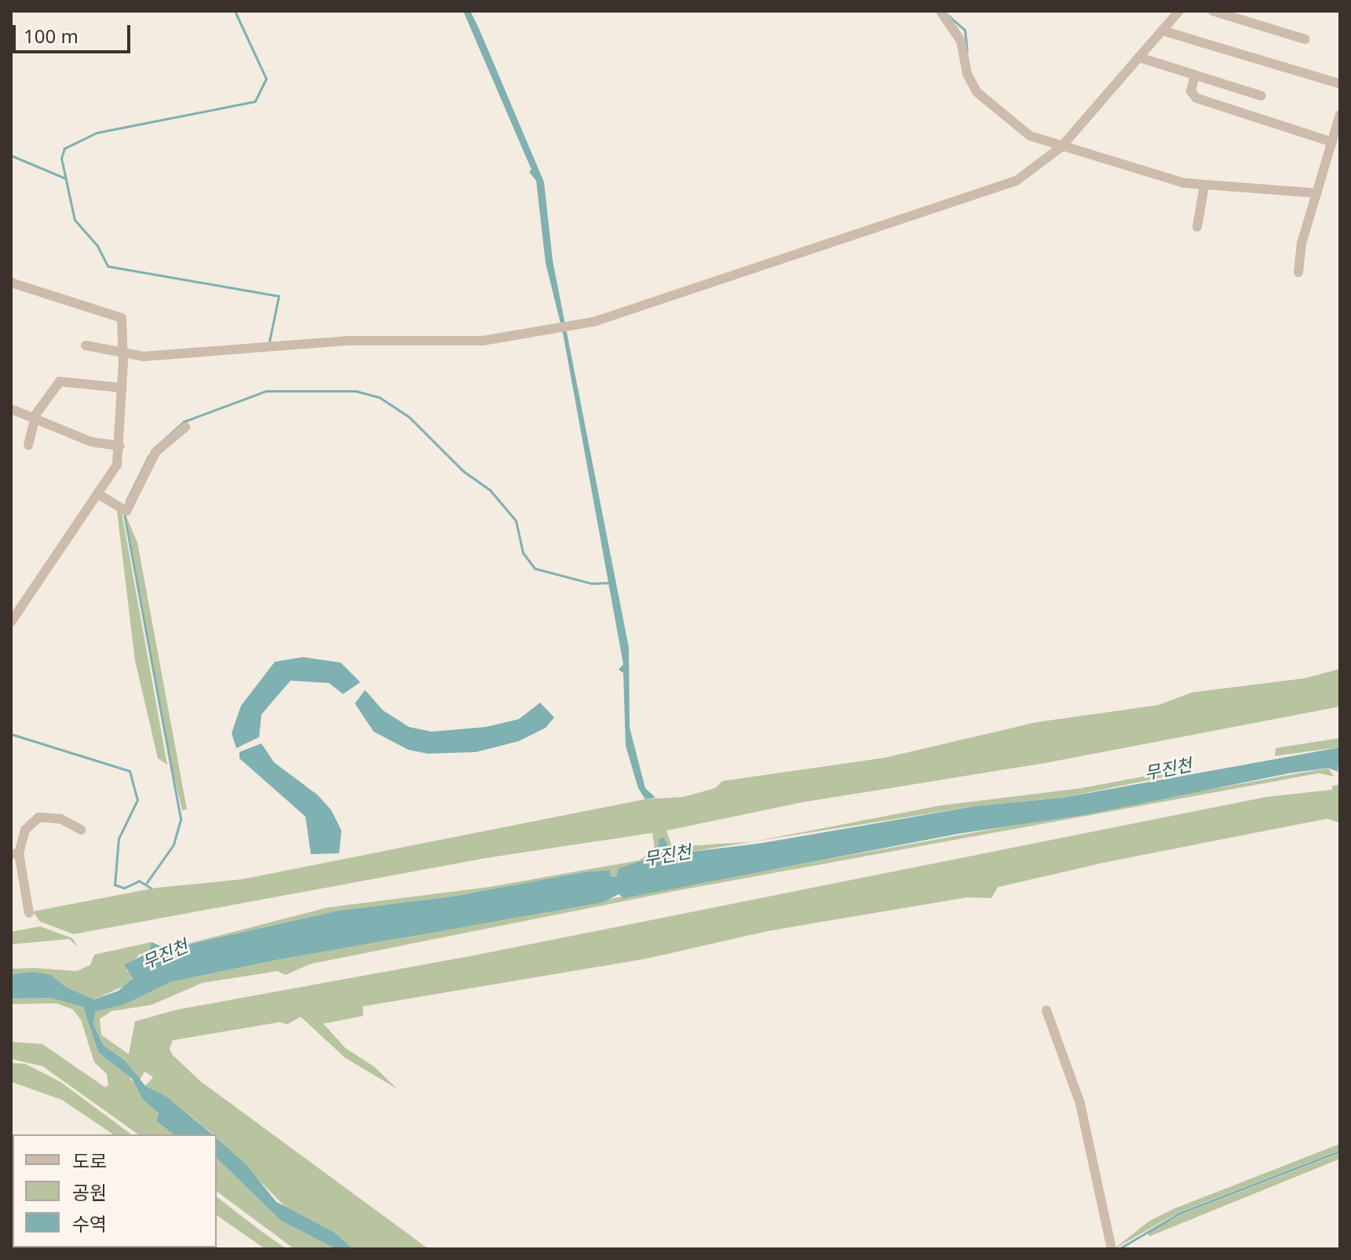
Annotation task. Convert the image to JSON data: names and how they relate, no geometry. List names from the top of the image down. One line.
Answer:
{"water":["무진천"],"legend":["도로","공원","수역"],"scale_bar":"100 m"}
